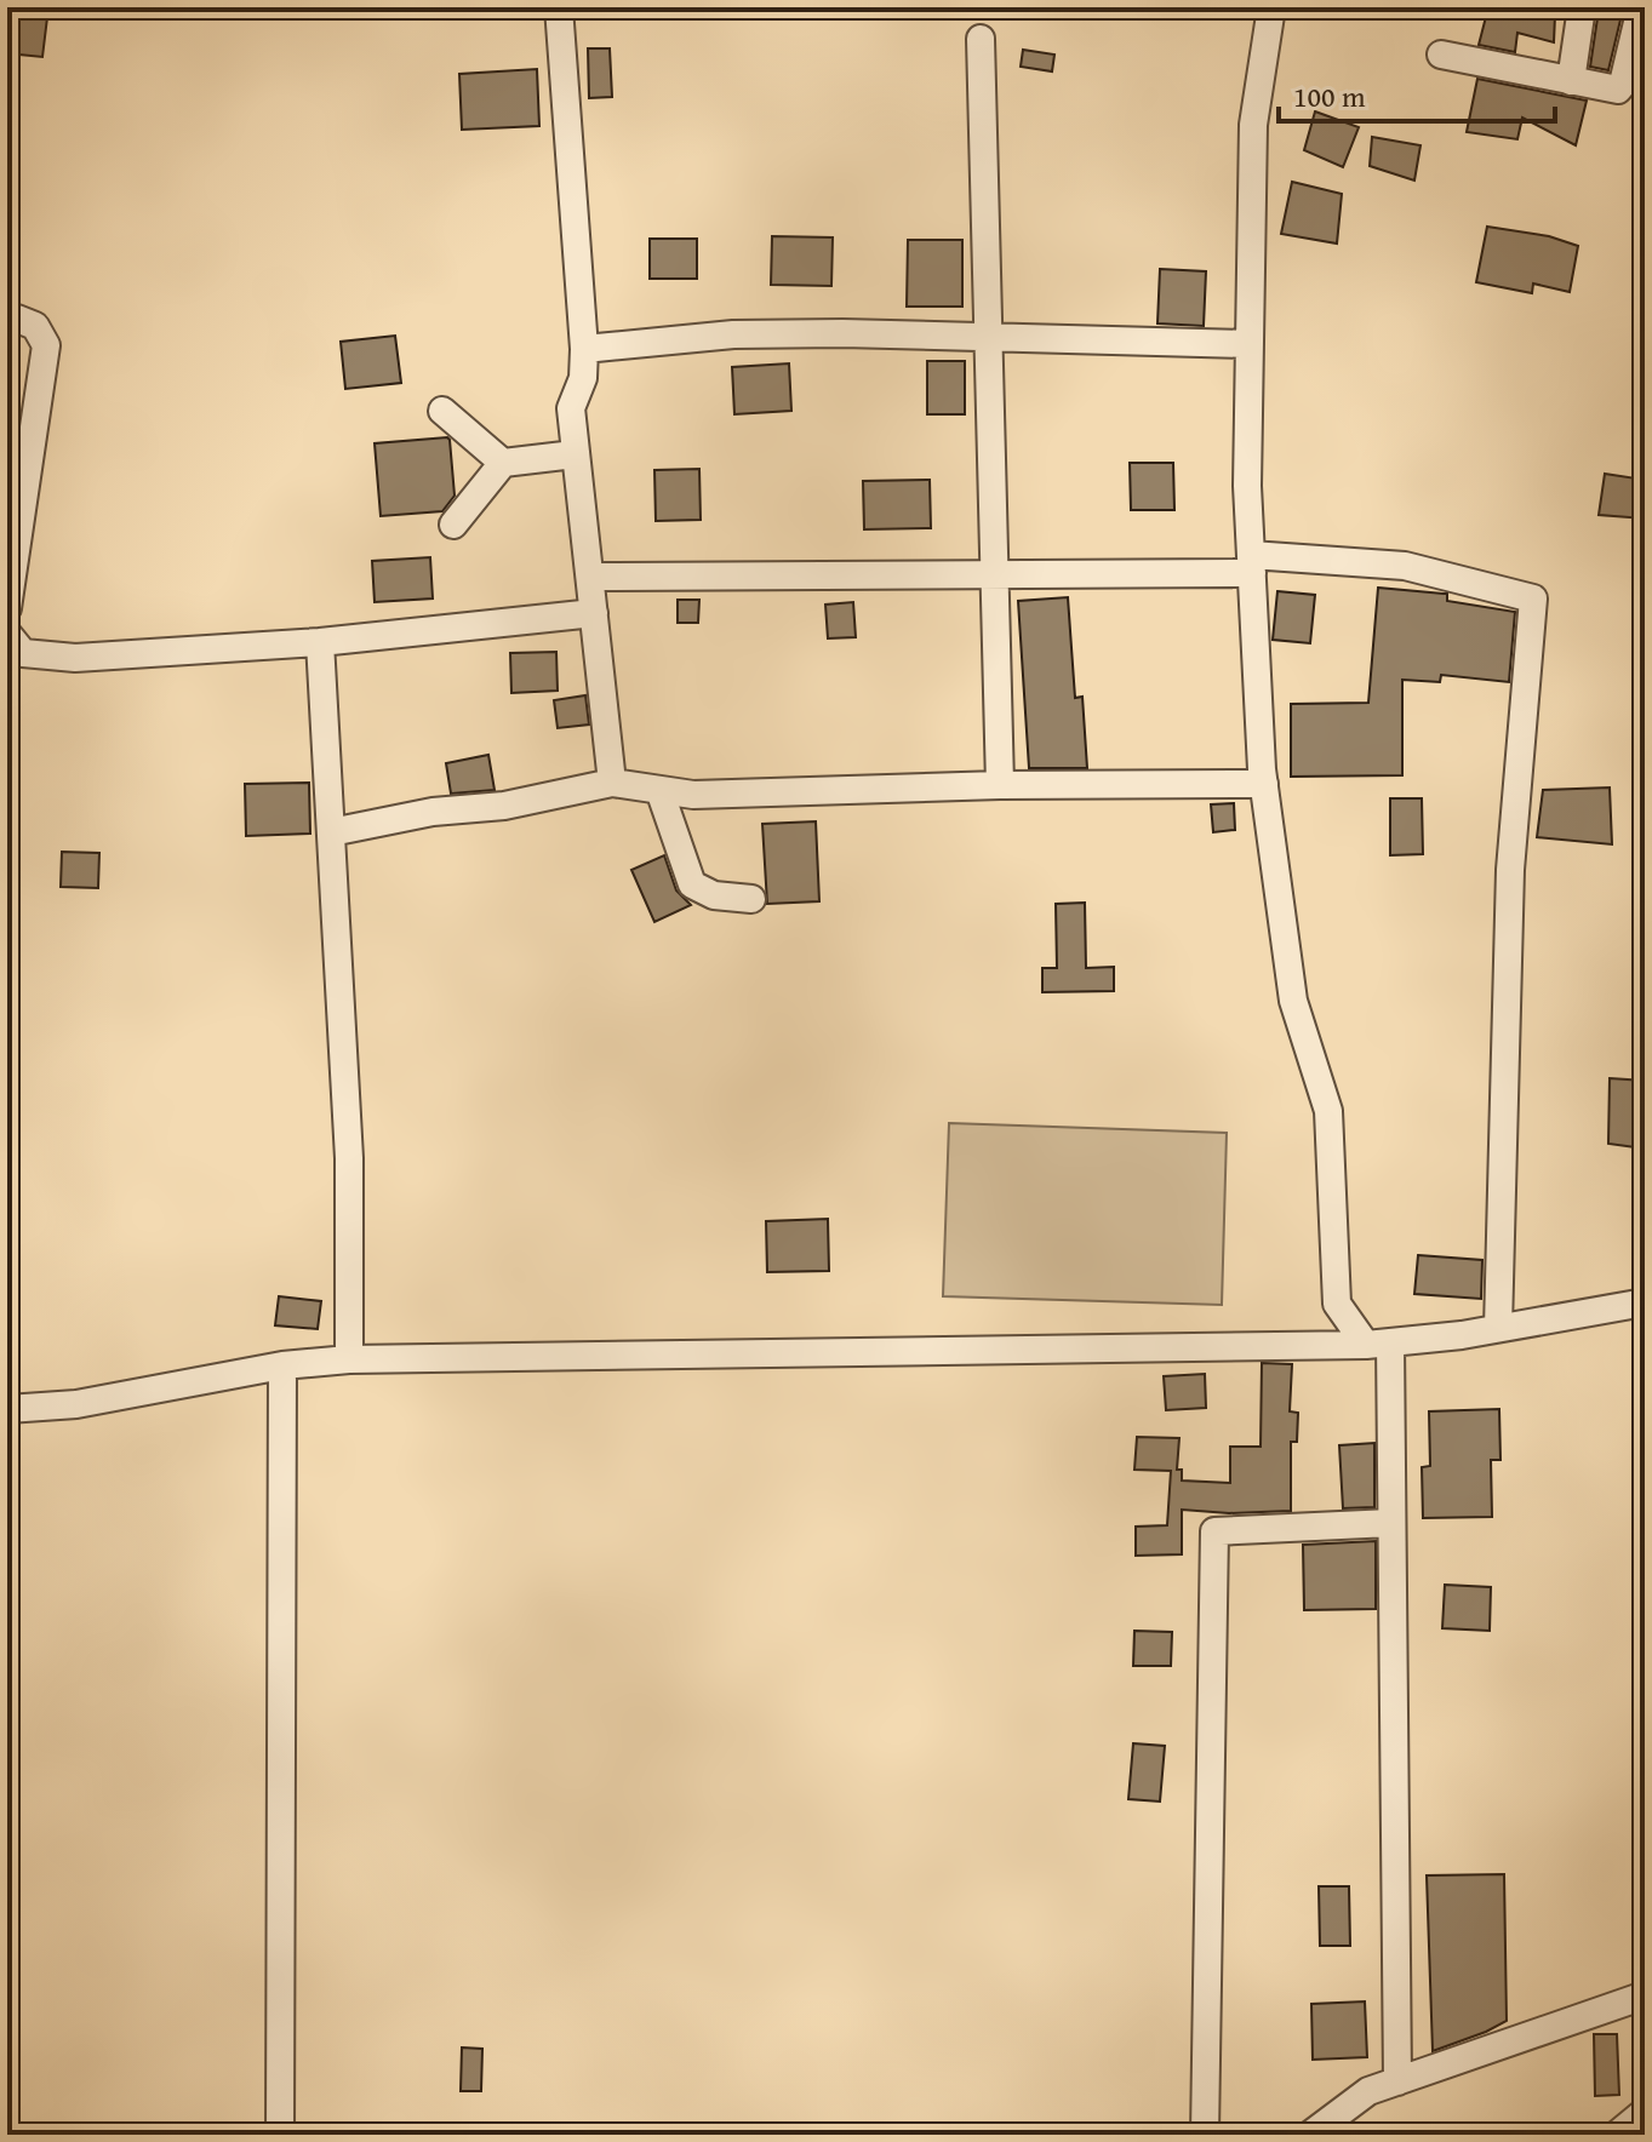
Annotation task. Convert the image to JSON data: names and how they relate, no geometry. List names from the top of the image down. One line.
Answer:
{"scale_bar":"100 m"}
